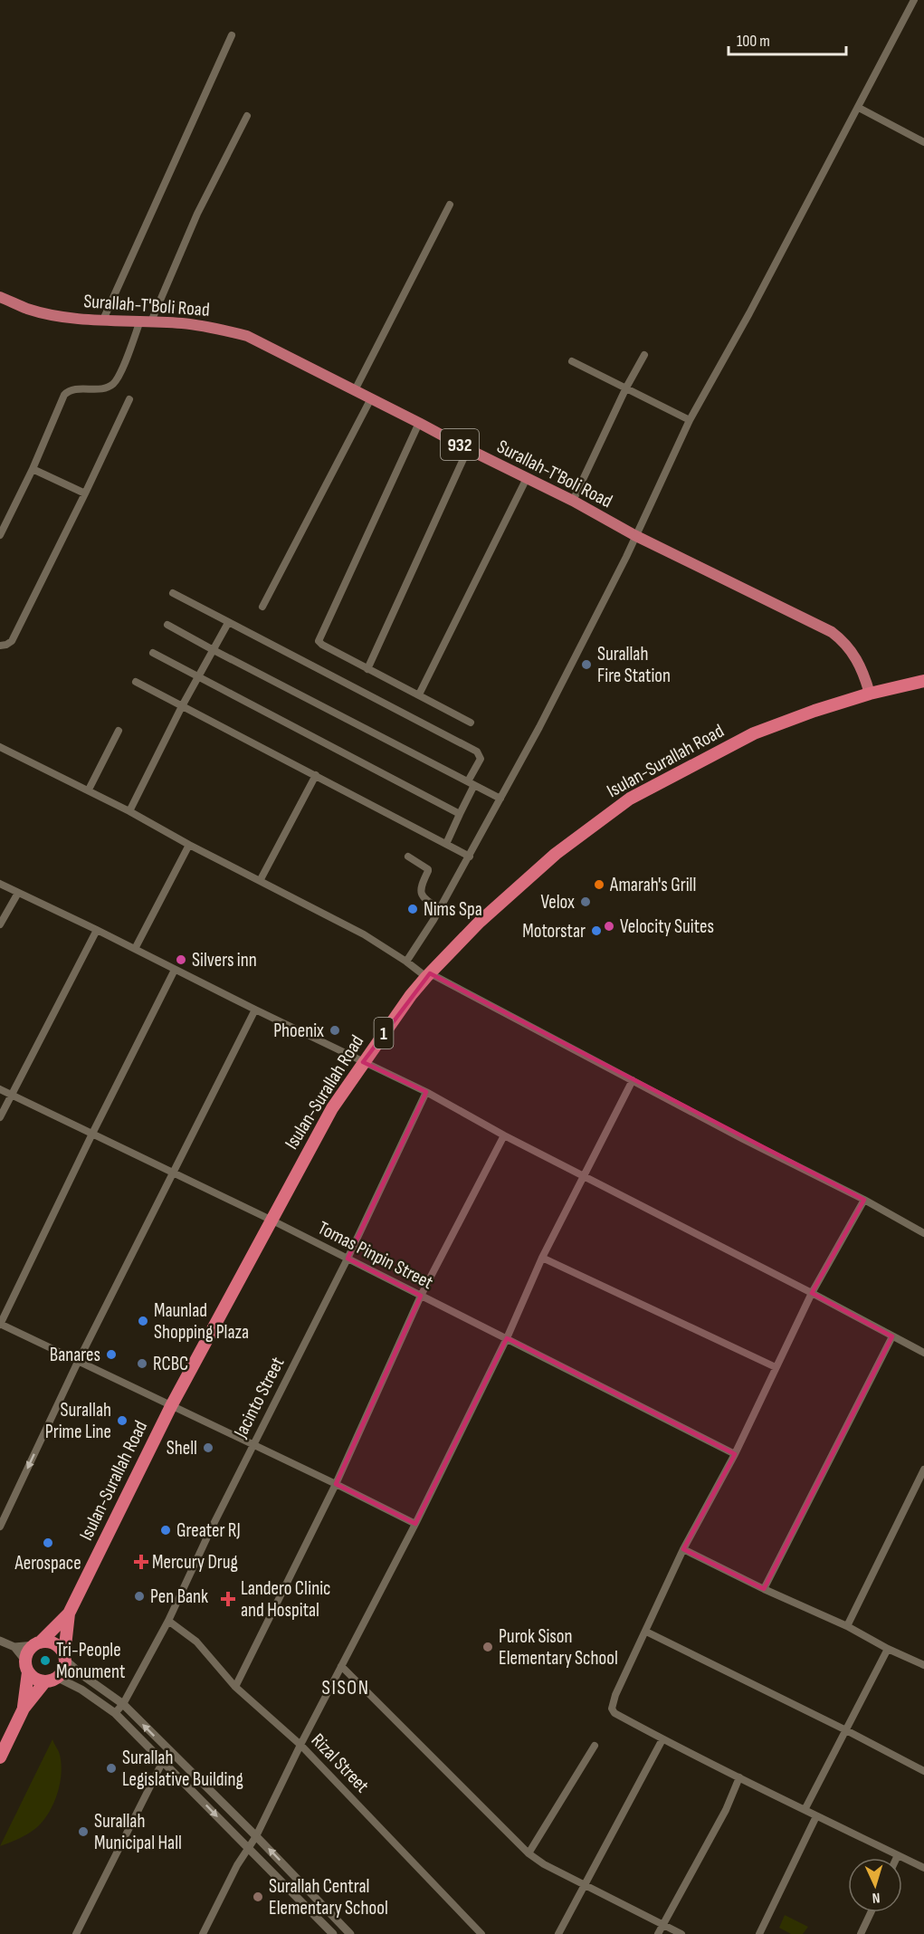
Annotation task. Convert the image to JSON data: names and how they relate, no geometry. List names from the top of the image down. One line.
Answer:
{"streets":{"highway":["Isulan-Surallah Road","1"],"main road":["Surallah-T'Boli Road","932"],"street":["Tomas Pinpin Street","Jacinto Street","Rizal Street"]},"crossings":[["Surallah-T'Boli Road","Isulan-Surallah Road"],["Isulan-Surallah Road","1"],["Isulan-Surallah Road","Tomas Pinpin Street"],["Tomas Pinpin Street","Jacinto Street"],["Jacinto Street","Rizal Street"]],"districts":["SISON"],"places":{"other":["Surallah Fire Station","Amarah's Grill","Velox","Nims Spa","Velocity Suites","Motorstar","Silvers inn","Phoenix","Maunlad Shopping Plaza","Banares","RCBC","Surallah Prime Line","Shell","Greater RJ","Aerospace","Pen Bank","Purok Sison Elementary School","Tri-People Monument","Surallah Legislative Building","Surallah Municipal Hall","Surallah Central Elementary School"],"health":["Mercury Drug","Landero Clinic and Hospital"]},"scale_bar":"100 m","north":"bottom"}
